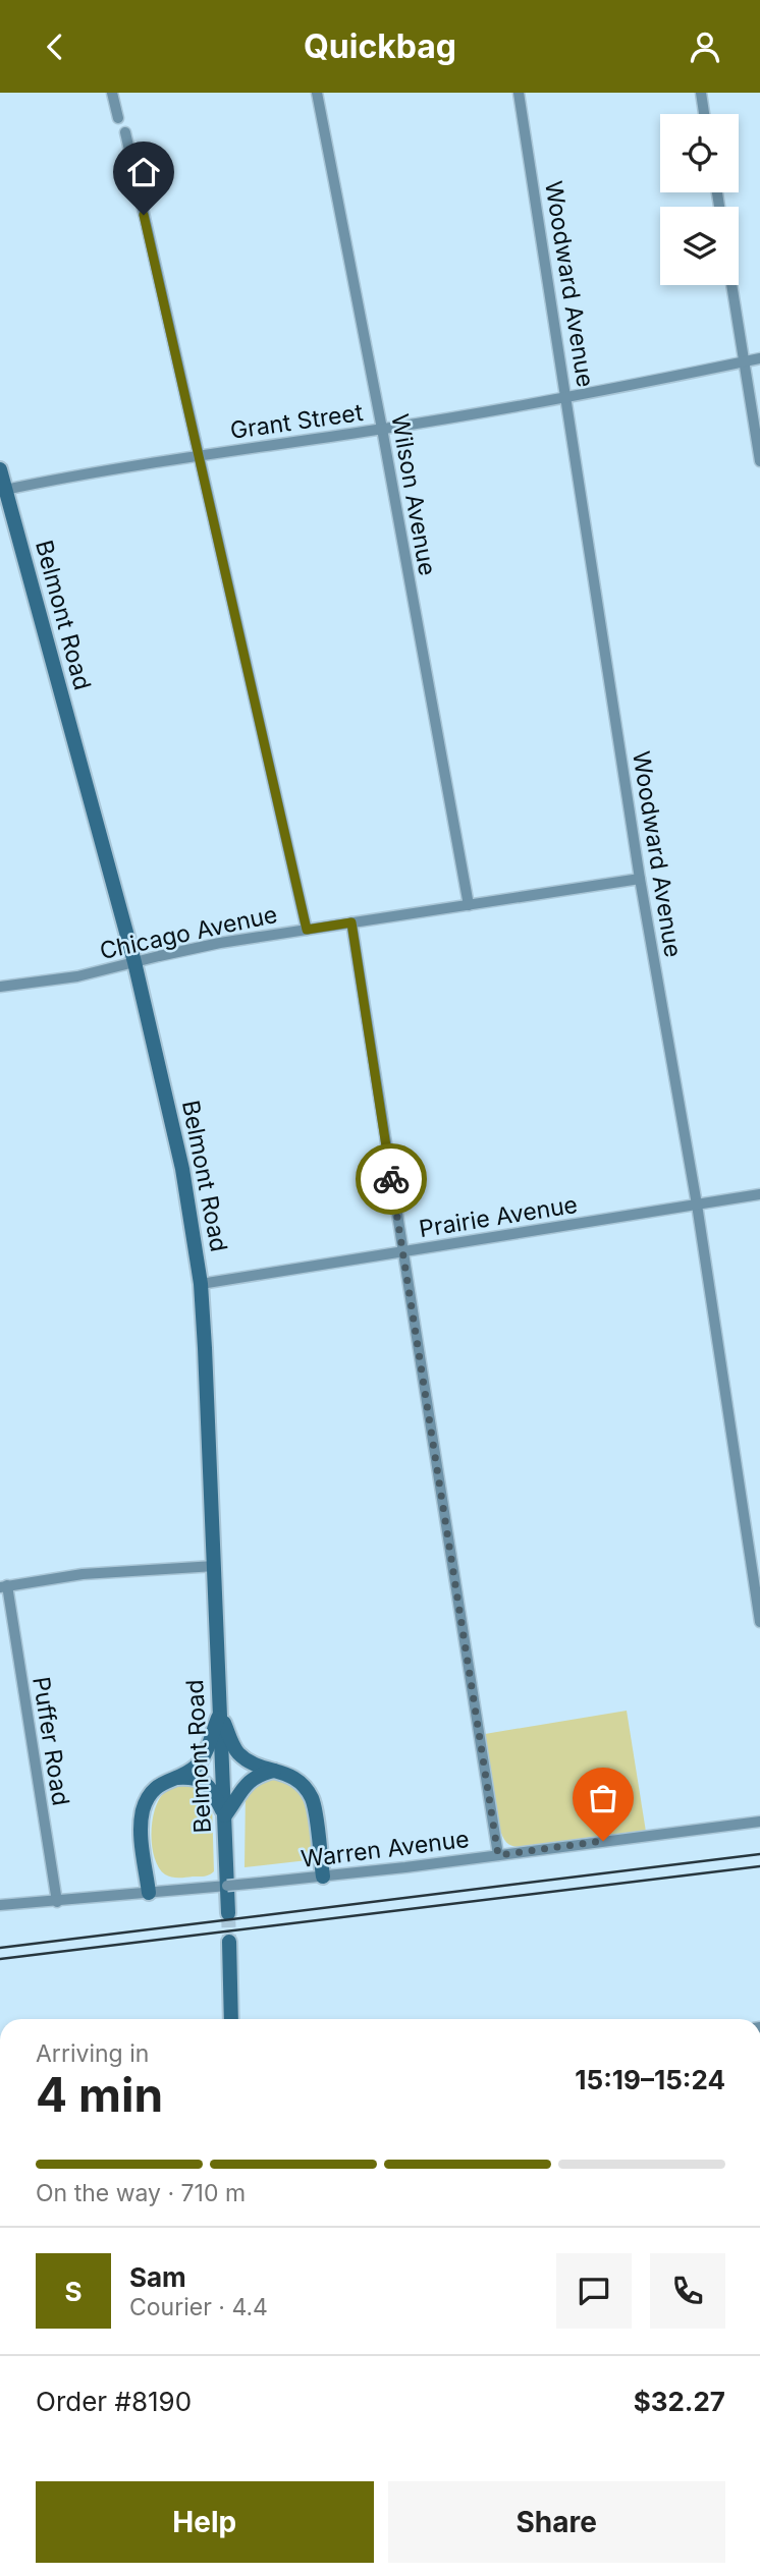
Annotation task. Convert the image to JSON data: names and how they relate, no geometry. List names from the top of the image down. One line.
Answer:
{"streets":{"main road":["Belmont Road"],"street":["Woodward Avenue","Grant Street","Wilson Avenue","Chicago Avenue","Prairie Avenue","Puffer Road","Warren Avenue"]},"crossings":[["Woodward Avenue","Grant Street"],["Woodward Avenue","Chicago Avenue"],["Woodward Avenue","Prairie Avenue"],["Grant Street","Wilson Avenue"],["Grant Street","Belmont Road"],["Wilson Avenue","Chicago Avenue"],["Belmont Road","Chicago Avenue"],["Belmont Road","Prairie Avenue"],["Puffer Road","Warren Avenue"]],"page":{"header":"Quickbag","heading":["4 min","Arriving in","15:19–15:24"],"panel":["Sam","Courier · 4.4","Order #8190","$32.27"],"bar":"On the way · 710 m","round":"S","buttons":["Help","Share"]}}
